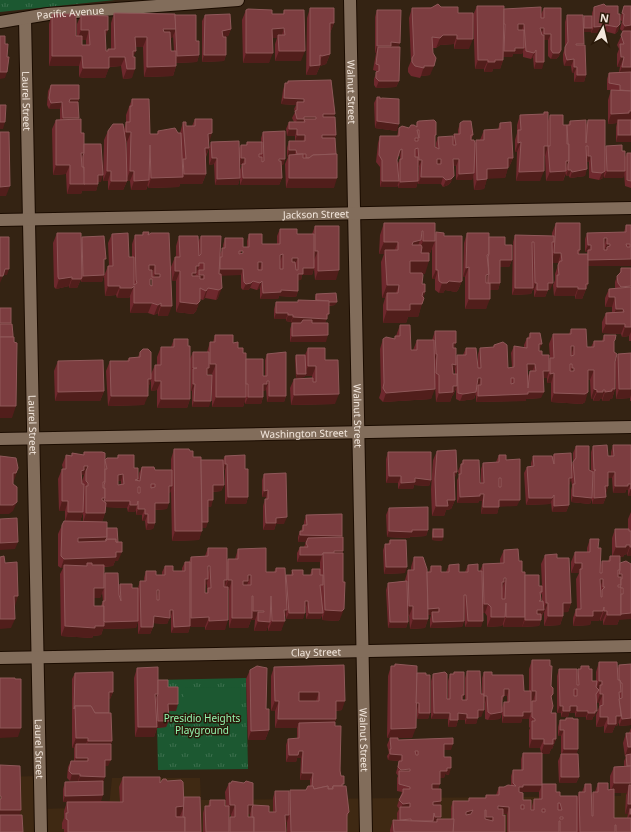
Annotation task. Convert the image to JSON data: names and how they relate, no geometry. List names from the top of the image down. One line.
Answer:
{"streets":{"street":["Pacific Avenue","Walnut Street","Laurel Street","Jackson Street","Washington Street","Clay Street"]},"crossings":[["Pacific Avenue","Laurel Street"],["Walnut Street","Jackson Street"],["Walnut Street","Washington Street"],["Walnut Street","Clay Street"],["Laurel Street","Jackson Street"],["Laurel Street","Washington Street"],["Laurel Street","Clay Street"]],"parks":["Presidio Heights Playground"],"north":"top"}
